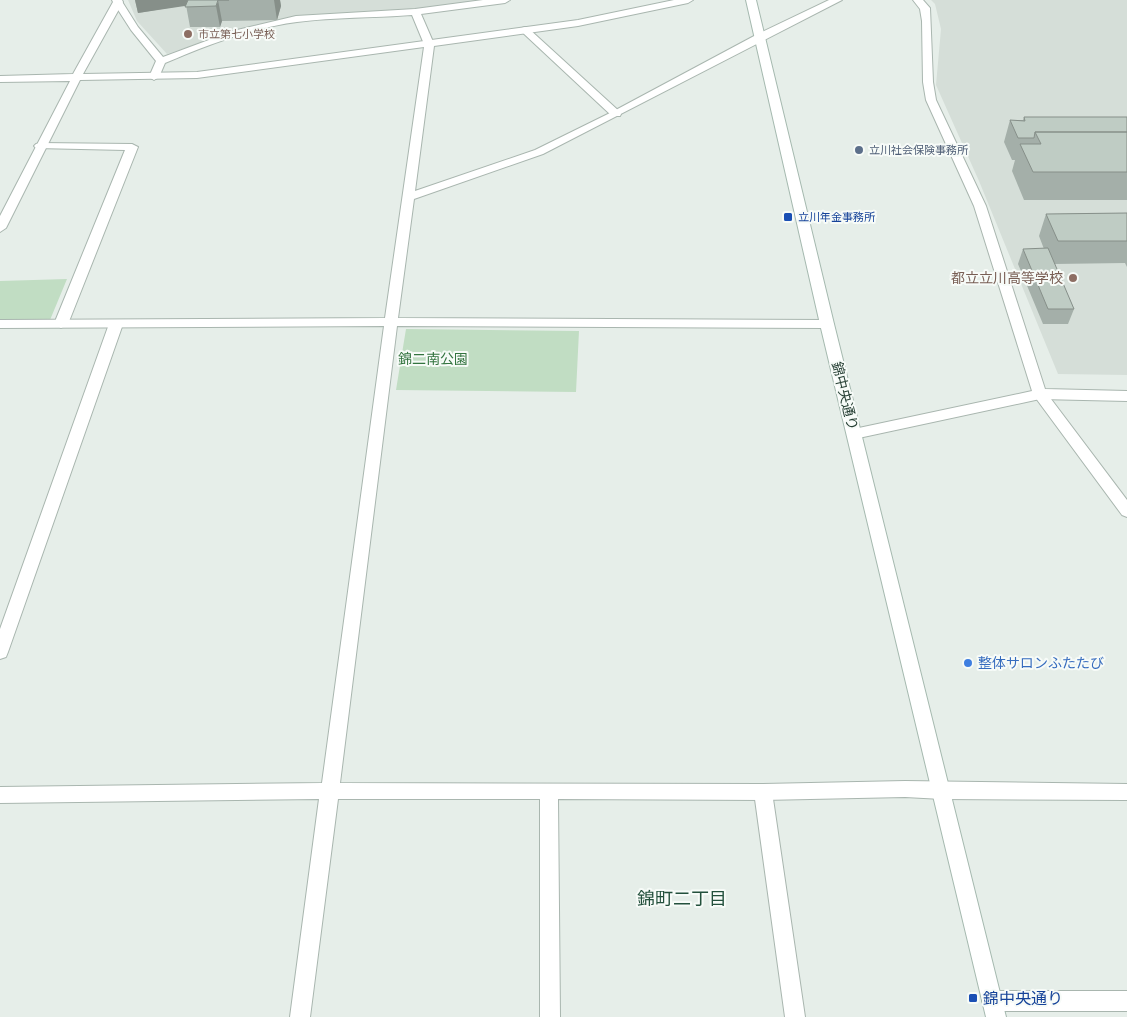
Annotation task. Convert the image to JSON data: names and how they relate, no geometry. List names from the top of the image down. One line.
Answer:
{"streets":{"street":["錦中央通り"]},"districts":["錦町二丁目"],"parks":["錦二南公園"],"places":{"other":["市立第七小学校","立川社会保険事務所","都立立川高等学校","整体サロンふたたび"],"transit":["立川年金事務所","錦中央通り"]}}
